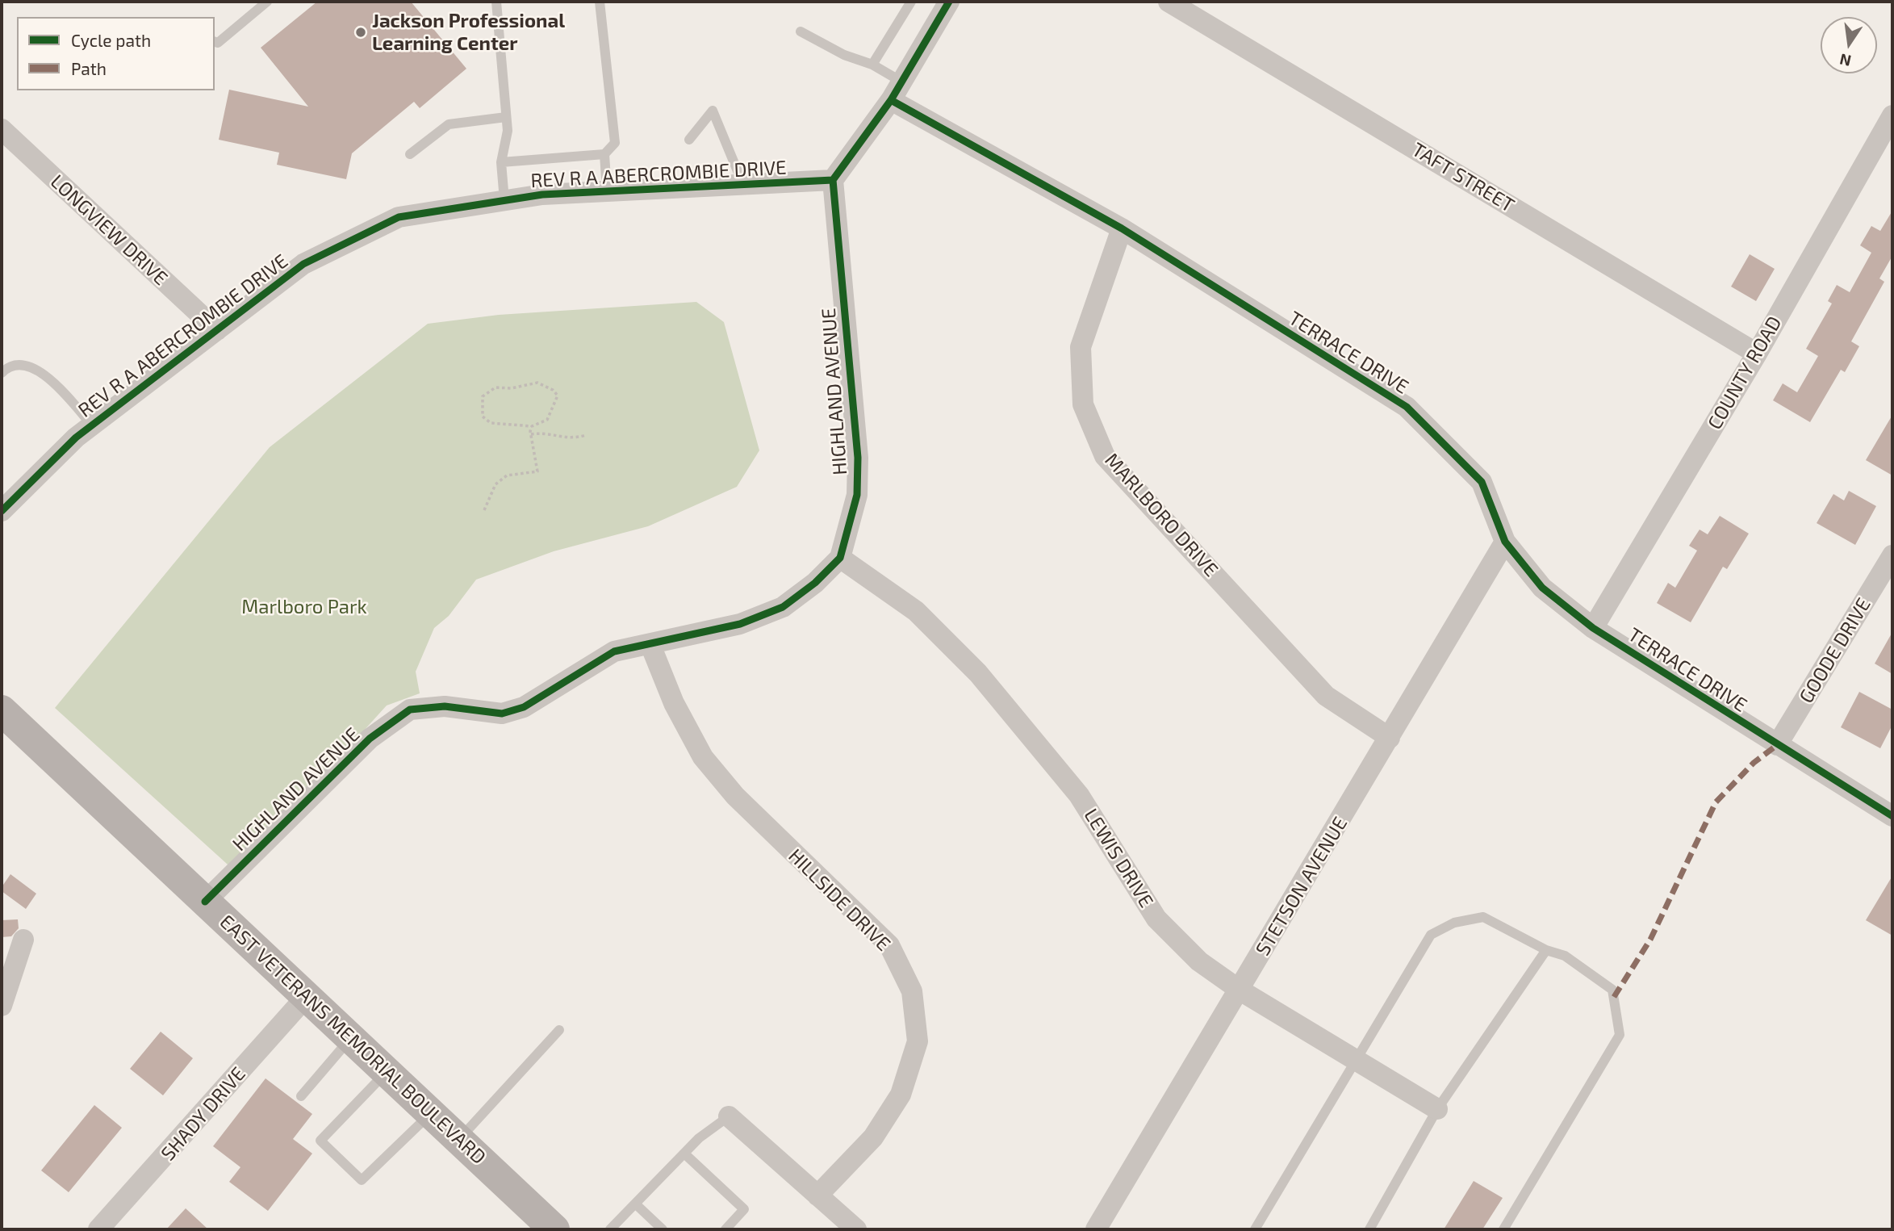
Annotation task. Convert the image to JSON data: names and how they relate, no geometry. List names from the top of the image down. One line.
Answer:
{"streets":{"main road":["EAST VETERANS MEMORIAL BOULEVARD"],"street":["REV R A ABERCROMBIE DRIVE","TAFT STREET","LONGVIEW DRIVE","TERRACE DRIVE","COUNTY ROAD","HIGHLAND AVENUE","MARLBORO DRIVE","GOODE DRIVE","LEWIS DRIVE","STETSON AVENUE","HILLSIDE DRIVE","SHADY DRIVE"]},"crossings":[["REV R A ABERCROMBIE DRIVE","LONGVIEW DRIVE"],["REV R A ABERCROMBIE DRIVE","HIGHLAND AVENUE"],["TAFT STREET","COUNTY ROAD"],["TERRACE DRIVE","COUNTY ROAD"],["TERRACE DRIVE","MARLBORO DRIVE"],["TERRACE DRIVE","GOODE DRIVE"],["TERRACE DRIVE","STETSON AVENUE"],["HIGHLAND AVENUE","LEWIS DRIVE"],["HIGHLAND AVENUE","HILLSIDE DRIVE"],["HIGHLAND AVENUE","EAST VETERANS MEMORIAL BOULEVARD"],["MARLBORO DRIVE","STETSON AVENUE"],["LEWIS DRIVE","STETSON AVENUE"],["EAST VETERANS MEMORIAL BOULEVARD","SHADY DRIVE"]],"parks":["Marlboro Park"],"places":["Jackson Professional Learning Center"],"legend":["Cycle path","Path"],"north":"bottom"}
